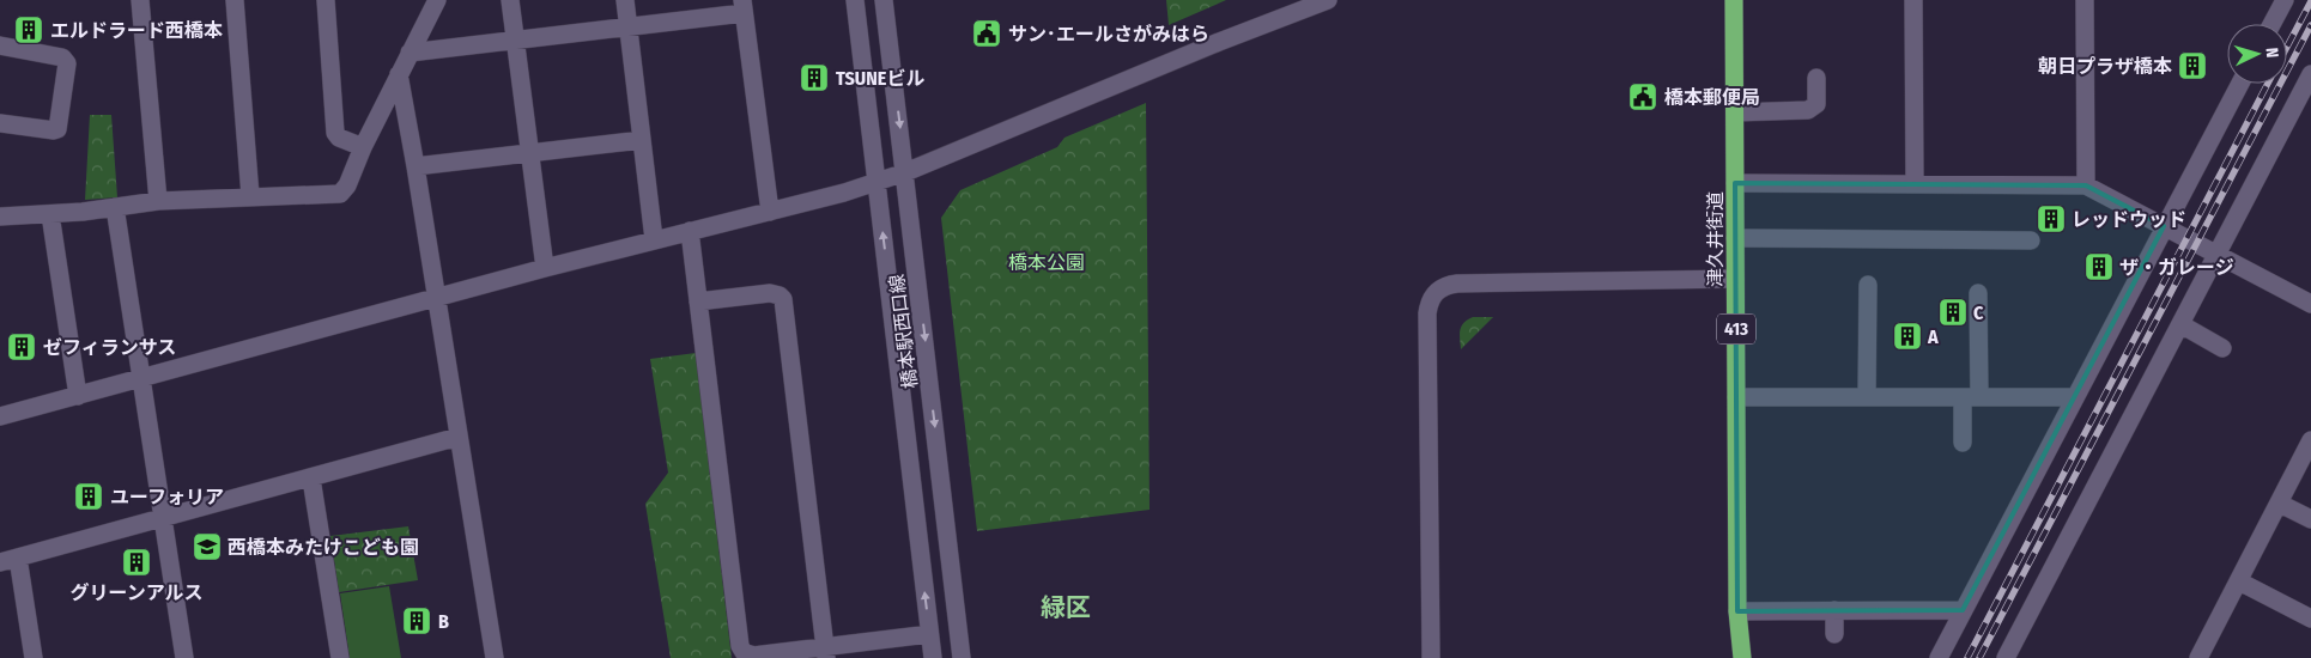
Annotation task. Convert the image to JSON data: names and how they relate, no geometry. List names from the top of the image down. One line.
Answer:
{"streets":{"highway":["津久井街道","413"],"street":["橋本駅西口線"]},"districts":["緑区"],"parks":["橋本公園"],"places":{"building":["エルドラード西橋本","朝日プラザ橋本","TSUNEビル","レッドウッド","ザ・ガレージ","C","A","ゼフィランサス","ユーフォリア","グリーンアルス","B"],"public building":["サン･エールさがみはら","橋本郵便局"],"school or university":["西橋本みたけこども園"]},"north":"right"}
